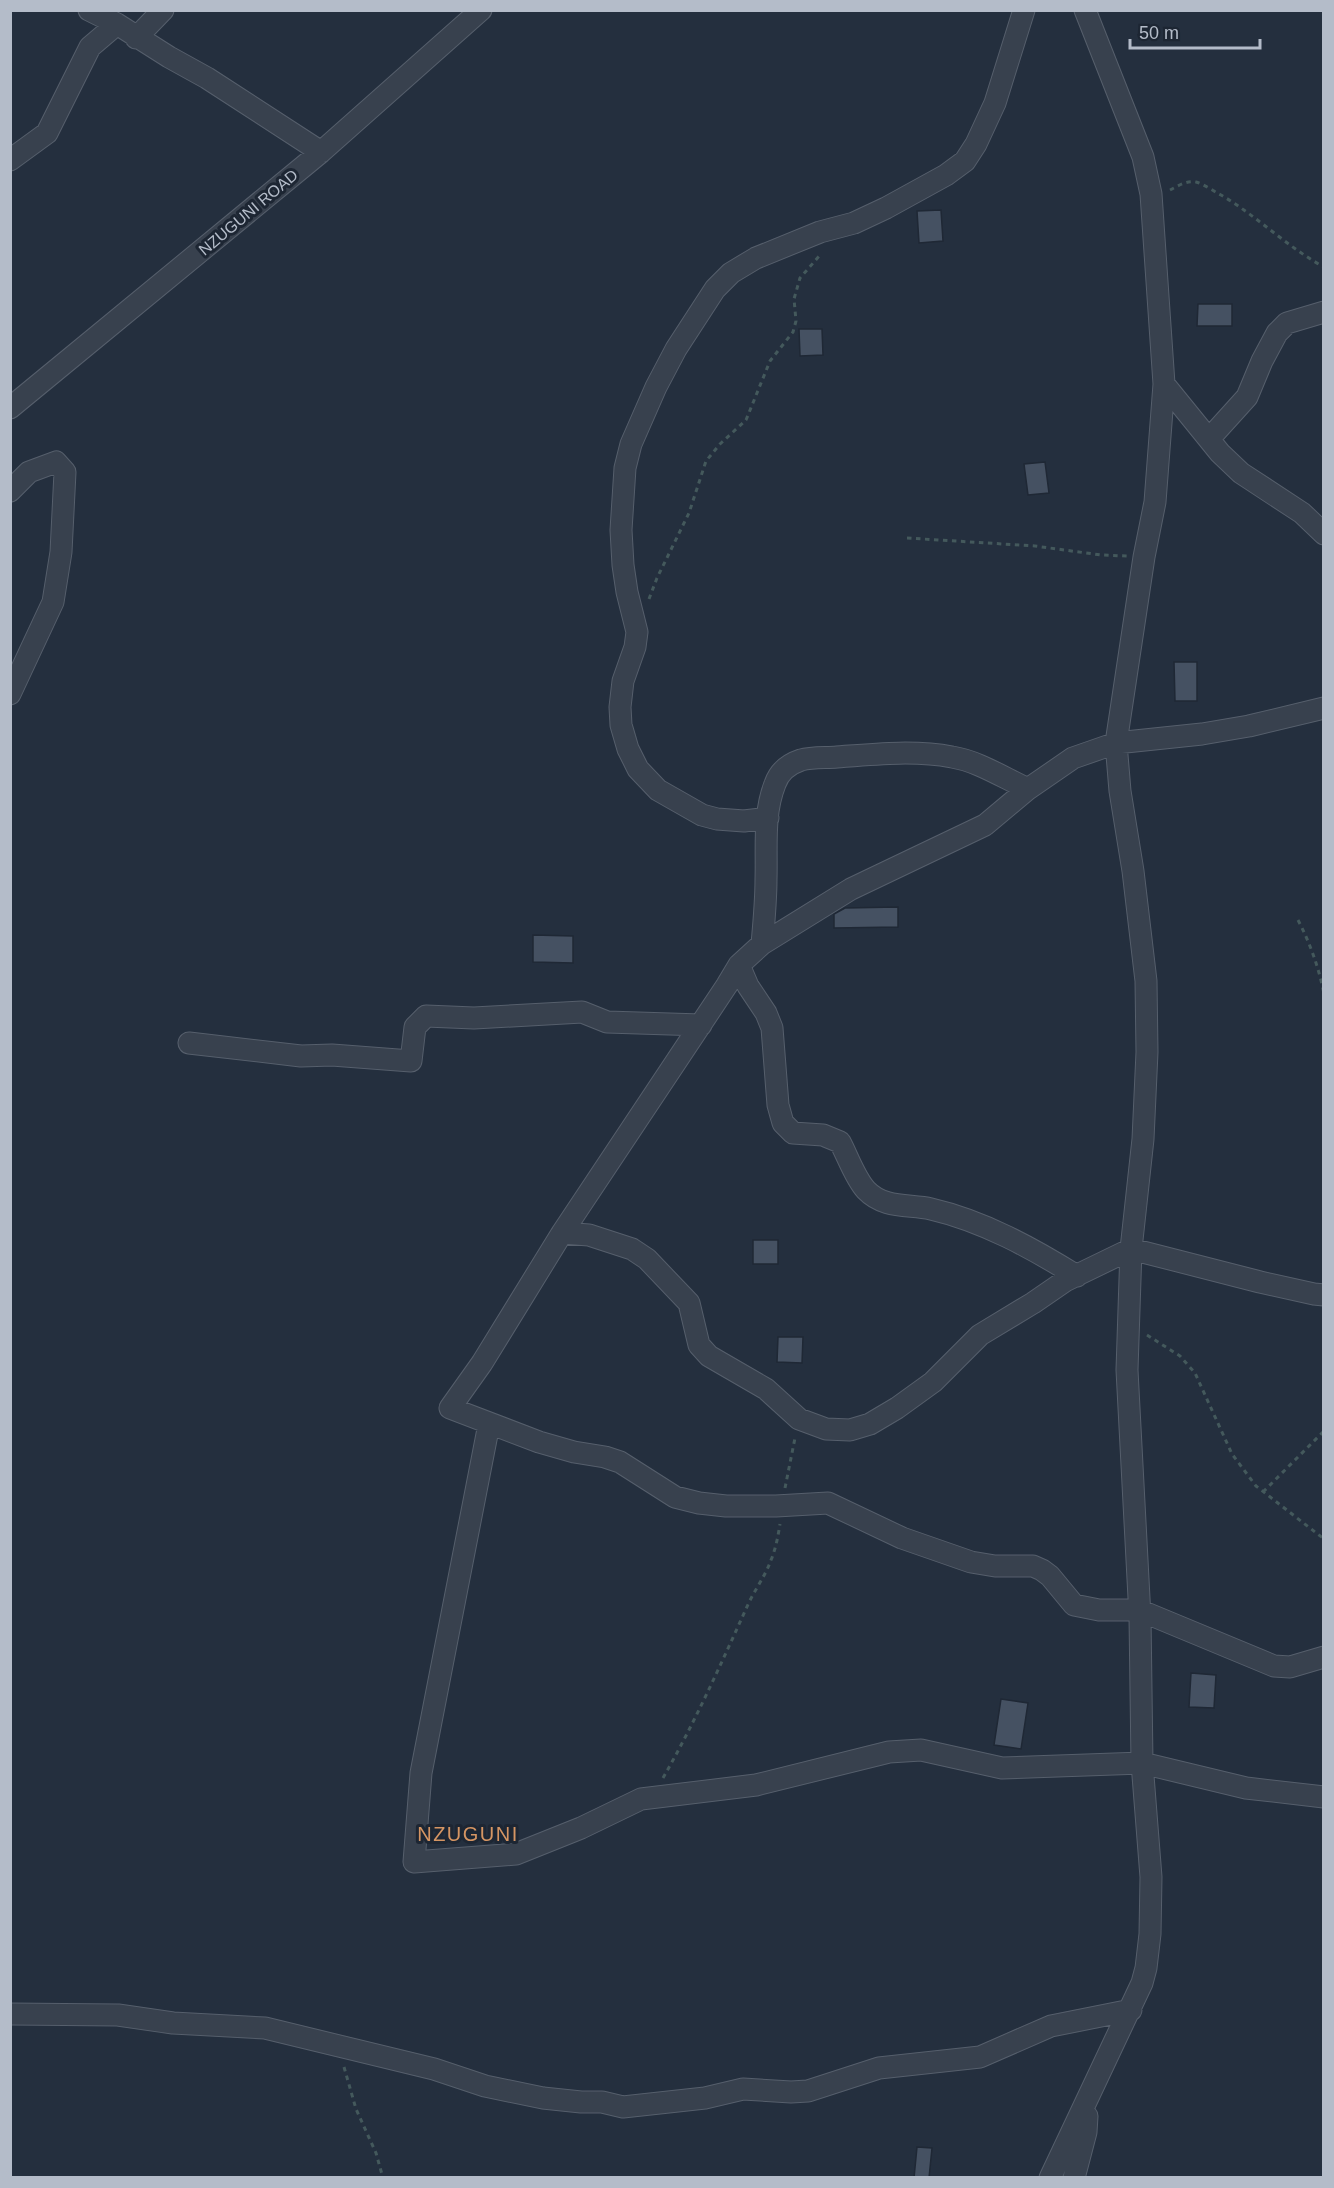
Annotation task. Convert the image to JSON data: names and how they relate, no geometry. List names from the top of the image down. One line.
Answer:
{"streets":{"street":["NZUGUNI ROAD"]},"districts":["NZUGUNI"],"scale_bar":"50 m"}
